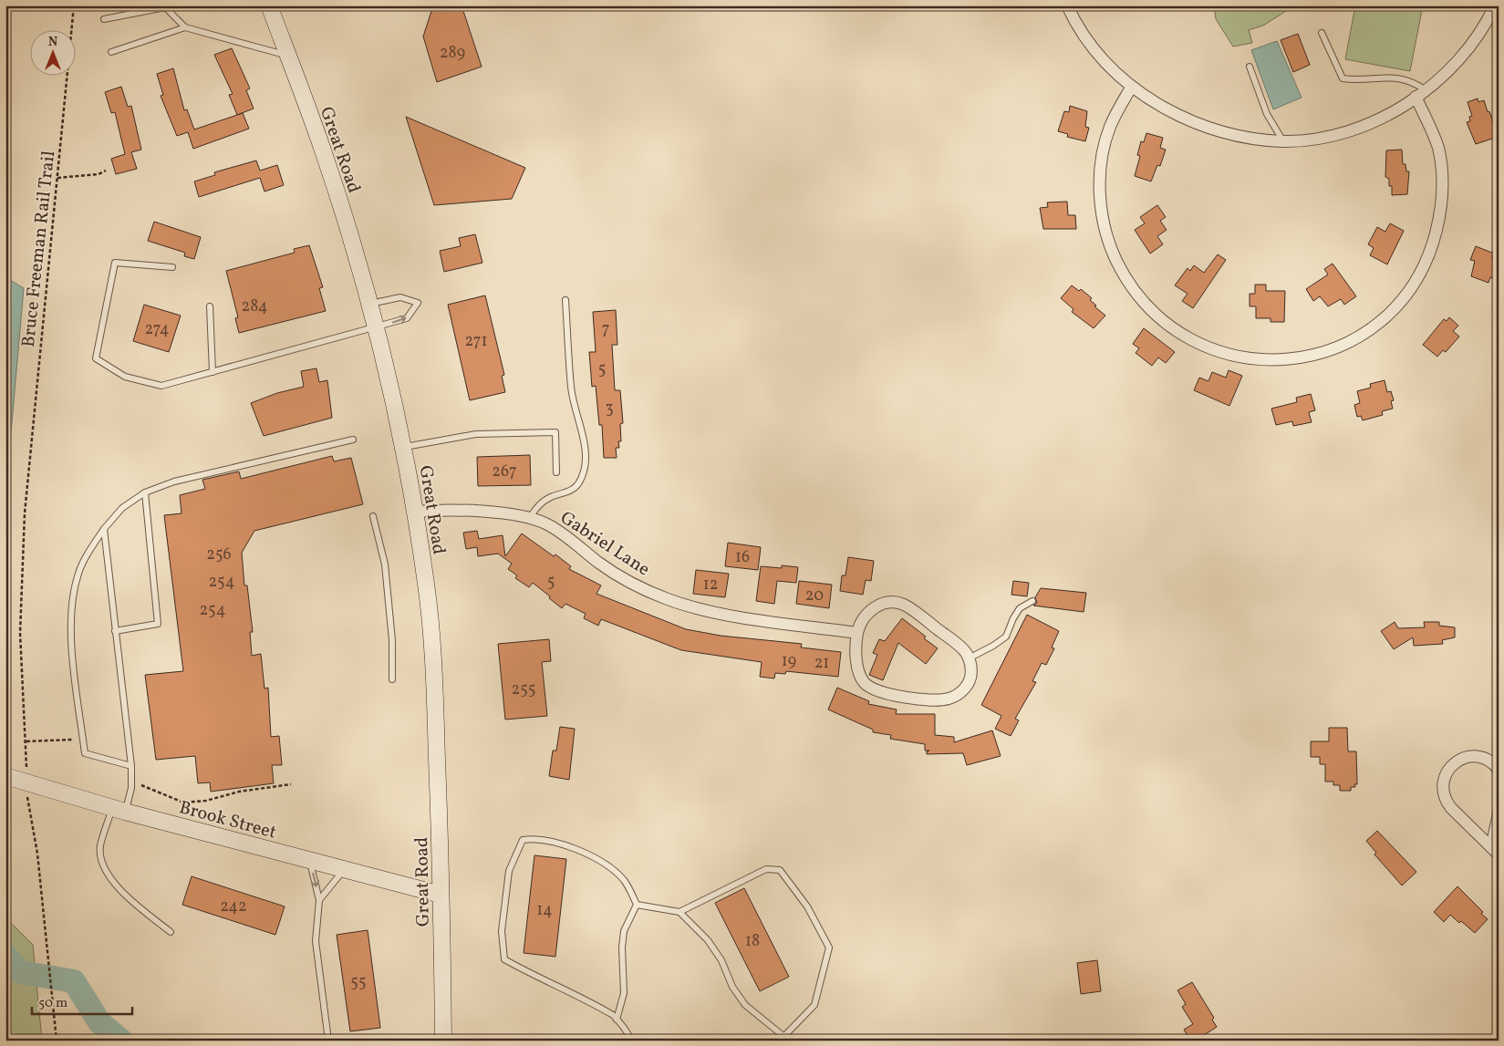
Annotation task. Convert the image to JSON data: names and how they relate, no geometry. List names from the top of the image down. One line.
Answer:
{"streets":{"main road":["Great Road","Brook Street"],"street":["Gabriel Lane"],"path":["Bruce Freeman Rail Trail"]},"crossings":[["Great Road","Gabriel Lane"],["Great Road","Brook Street"]],"house_numbers":["289","284","274","7","271","5","3","267","256","16","254","5","12","20","254","19","21","255","242","14","18","55"],"scale_bar":"50 m","north":"top"}
